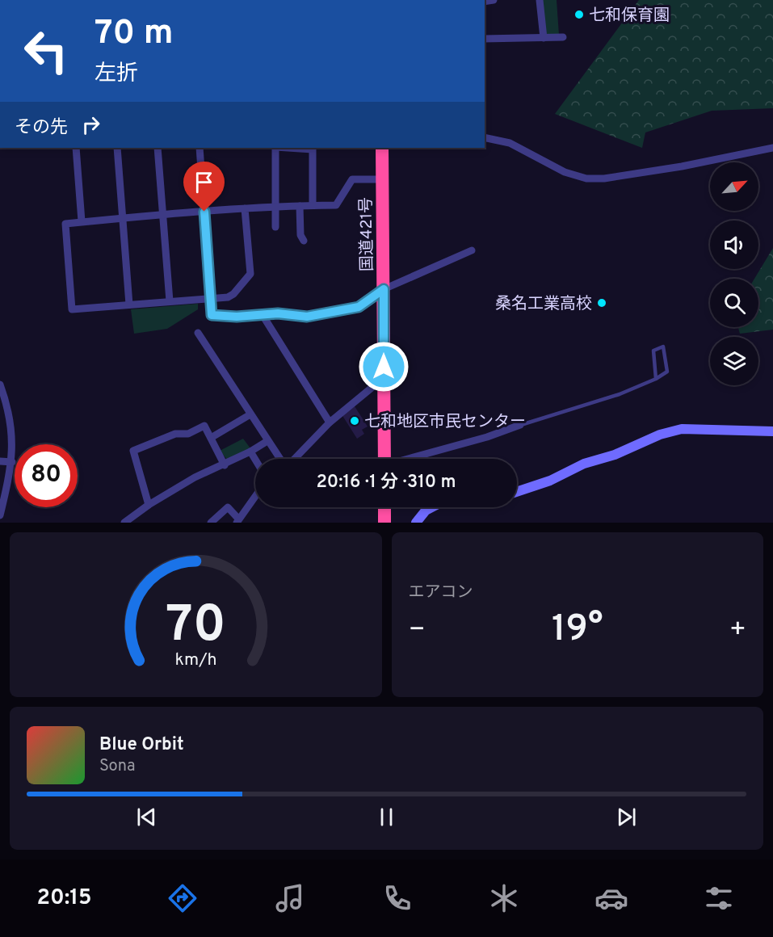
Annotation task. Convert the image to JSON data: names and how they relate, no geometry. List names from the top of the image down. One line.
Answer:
{"streets":{"highway":["国道421号"]},"places":["七和保育園","桑名工業高校","七和地区市民センター"],"north":"top right","page":{"turn":["70 m","左折"],"then":"その先","limit":"80","trip":"20:16 · 1 分 · 310 m","tile":"エアコン","heat":["−","19°","+"],"song":["Blue Orbit","Sona"],"tabs":"20:15","gauge":["70","km/h"]}}
